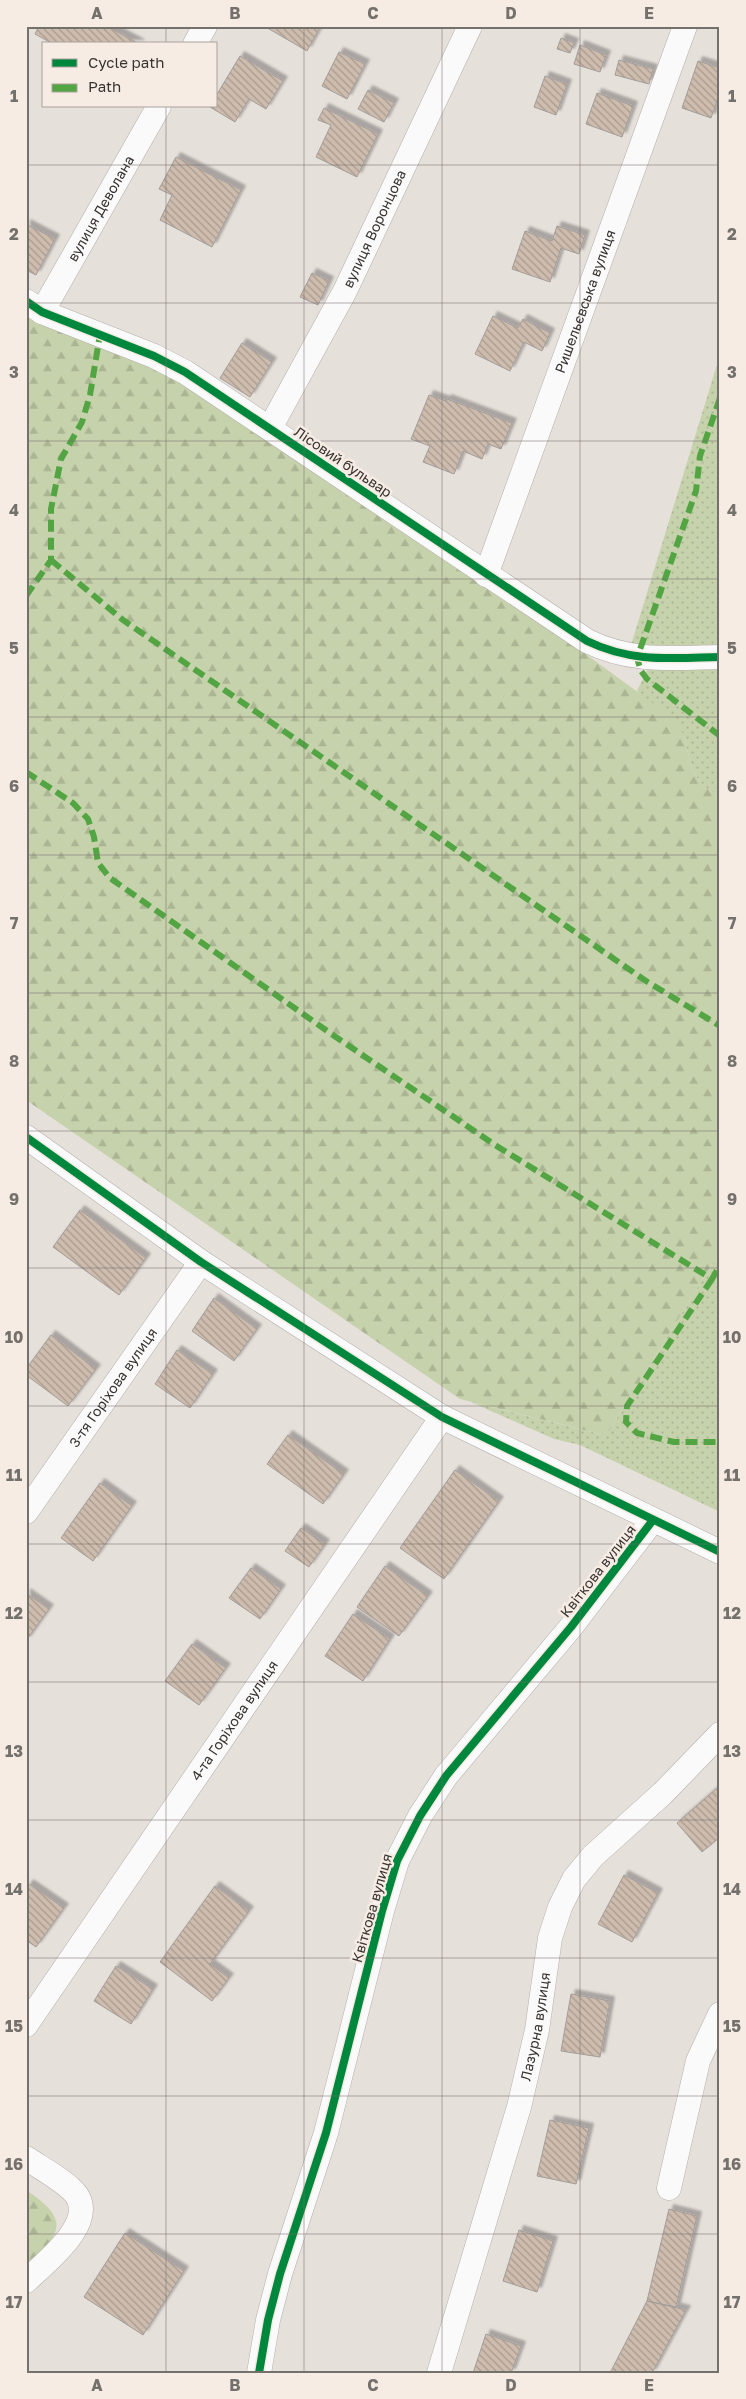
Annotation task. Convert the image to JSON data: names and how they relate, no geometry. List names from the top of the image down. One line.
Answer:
{"streets":{"street":["вулиця Деволана","вулиця Воронцова","Ришельєвська вулиця","Лісовий бульвар","3-тя Горіхова вулиця","Квіткова вулиця","4-та Горіхова вулиця","Лазурна вулиця"]},"crossings":[["вулиця Деволана","Лісовий бульвар"],["вулиця Воронцова","Лісовий бульвар"],["Ришельєвська вулиця","Лісовий бульвар"]],"legend":["Cycle path","Path"],"grid":{"columns":["A","B","C","D","E"],"rows":["1","2","3","4","5","6","7","8","9","10","11","12","13","14","15","16","17"]}}
